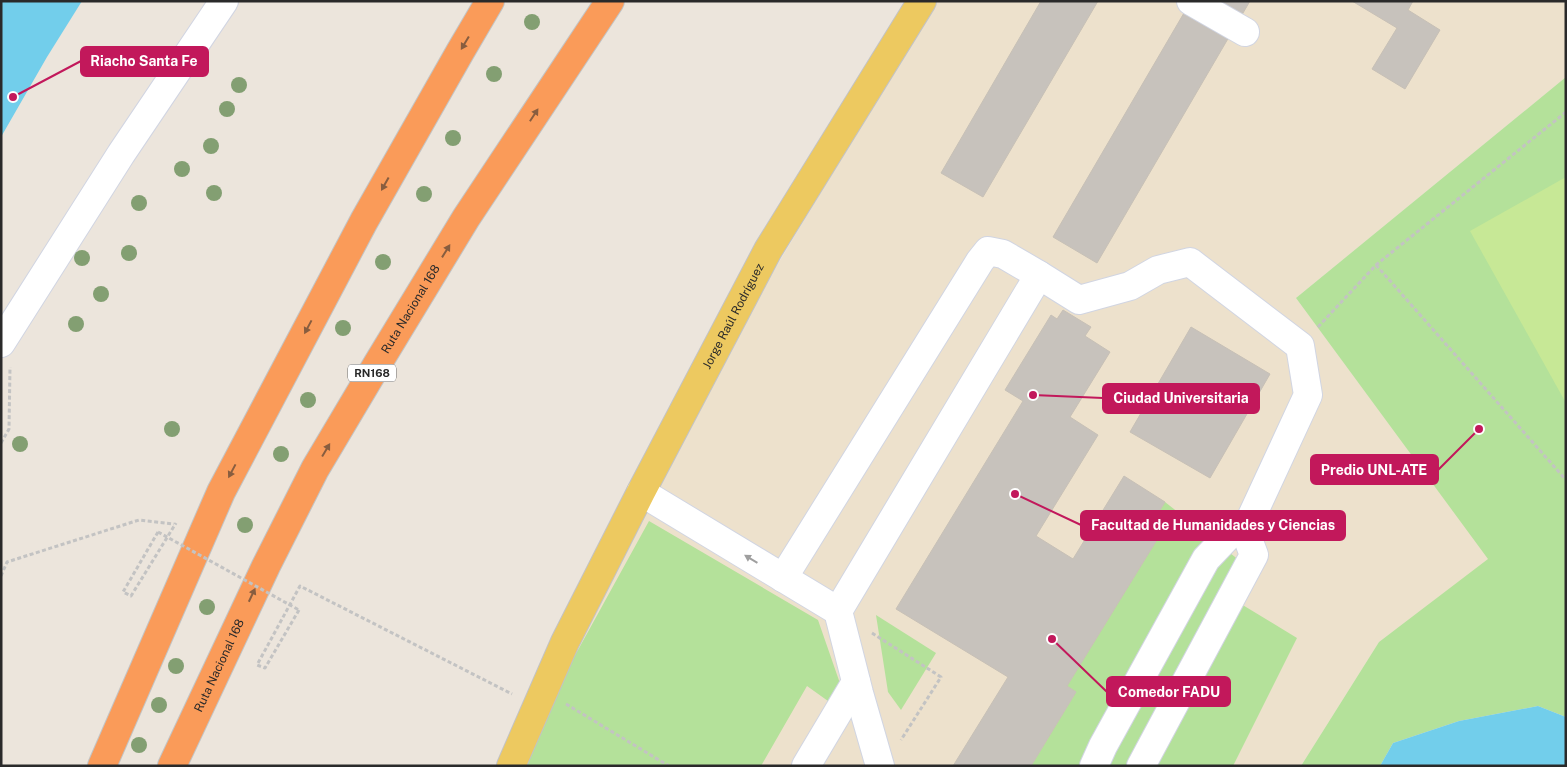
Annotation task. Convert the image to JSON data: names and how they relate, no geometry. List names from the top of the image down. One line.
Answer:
{"streets":{"highway":["Ruta Nacional 168","RN168"],"main road":["Jorge Raúl Rodríguez"]},"places":["Riacho Santa Fe","Ciudad Universitaria","Predio UNL-ATE","Facultad de Humanidades y Ciencias","Comedor FADU"]}
